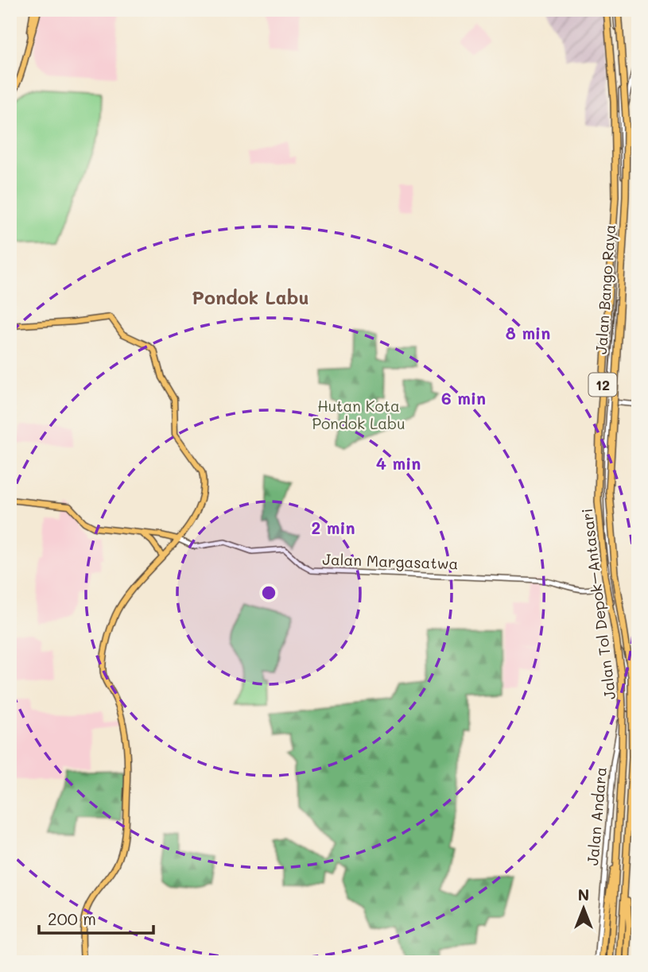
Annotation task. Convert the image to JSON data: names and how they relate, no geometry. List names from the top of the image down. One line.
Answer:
{"streets":{"highway":["12","Jalan Tol Depok–Antasari"],"main road":["Jalan Margasatwa"],"street":["Jalan Bango Raya","Jalan Andara"]},"crossings":[["Jalan Bango Raya","Jalan Tol Depok–Antasari"],["Jalan Bango Raya","Jalan Andara"],["Jalan Margasatwa","Jalan Andara"]],"districts":["Pondok Labu"],"parks":["Hutan Kota Pondok Labu"],"scale_bar":"200 m","north":"top","rings":["8 min","6 min","4 min","2 min"]}
